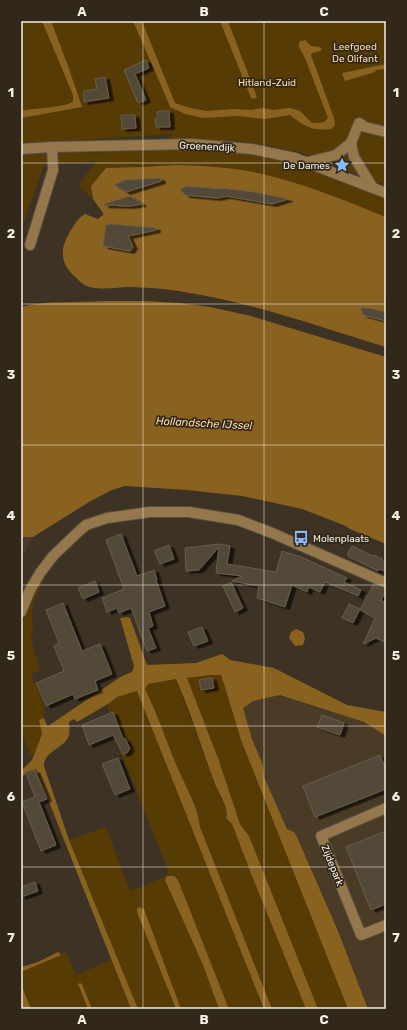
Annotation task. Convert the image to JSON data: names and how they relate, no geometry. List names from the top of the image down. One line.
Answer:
{"streets":{"street":["Groenendijk","Zijdepark"]},"water":["Hollandsche IJssel"],"parks":["Leefgoed De Olifant","Hitland-Zuid"],"places":{"place":["De Dames"],"bus stop":["Molenplaats"]},"grid":{"columns":["A","B","C"],"rows":["1","2","3","4","5","6","7"]}}
